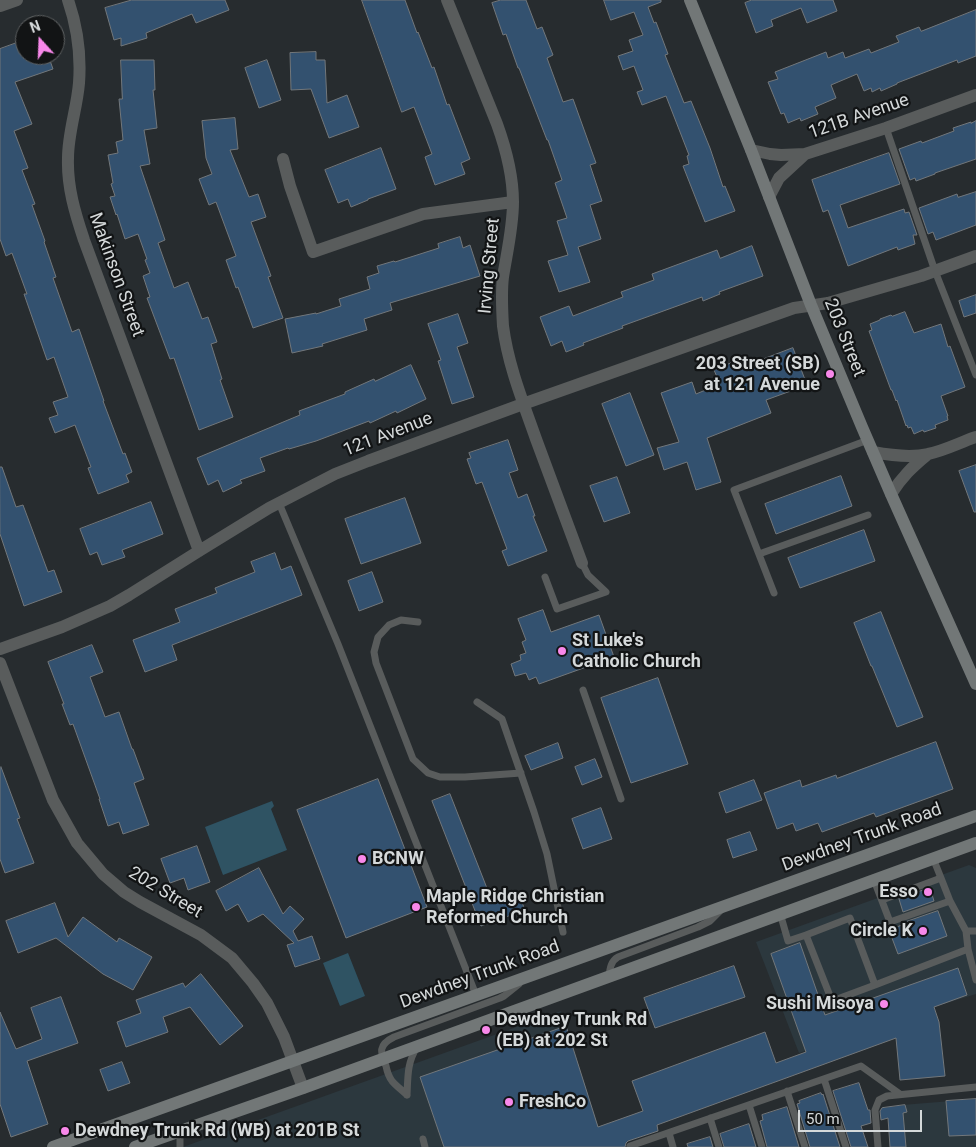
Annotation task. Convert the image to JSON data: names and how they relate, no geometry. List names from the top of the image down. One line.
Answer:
{"streets":{"main road":["203 Street","Dewdney Trunk Road"],"street":["121B Avenue","Irving Street","Makinson Street","121 Avenue","202 Street"]},"crossings":[["121B Avenue","203 Street"],["Irving Street","121 Avenue"],["Makinson Street","121 Avenue"],["203 Street","121 Avenue"],["Dewdney Trunk Road","202 Street"]],"places":["203 Street (SB) at 121 Avenue","St Luke's Catholic Church","BCNW","Esso","Maple Ridge Christian Reformed Church","Circle K","Sushi Misoya","Dewdney Trunk Rd (EB) at 202 St","FreshCo","Dewdney Trunk Rd (WB) at 201B St"],"scale_bar":"50 m","north":"top"}
